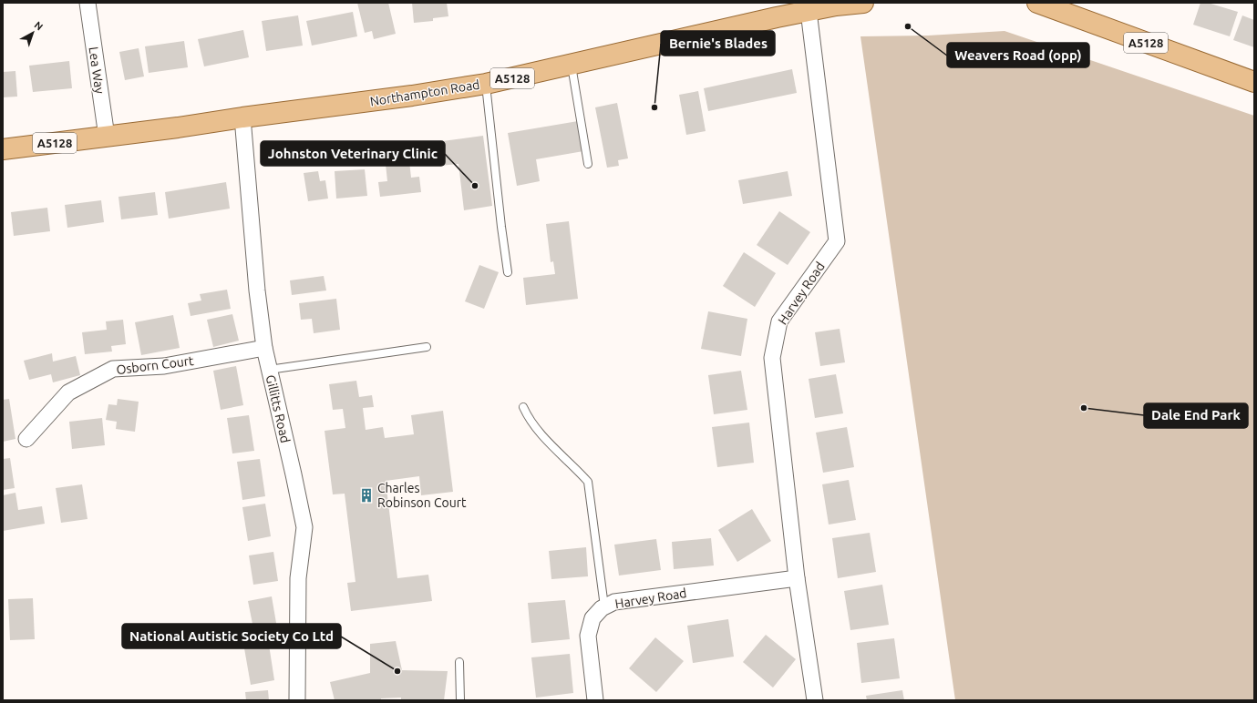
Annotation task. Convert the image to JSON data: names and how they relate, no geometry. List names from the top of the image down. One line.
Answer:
{"streets":{"main road":["A5128","Northampton Road"],"street":["Lea Way","Harvey Road","Osborn Court","Gillitts Road"]},"crossings":[["Lea Way","Northampton Road"],["Northampton Road","Harvey Road"],["Northampton Road","Gillitts Road"],["Osborn Court","Gillitts Road"]],"places":{"other":["Weavers Road (opp)","Bernie's Blades","Johnston Veterinary Clinic","Dale End Park","National Autistic Society Co Ltd"],"building":["Charles Robinson Court"]},"north":"top right"}
